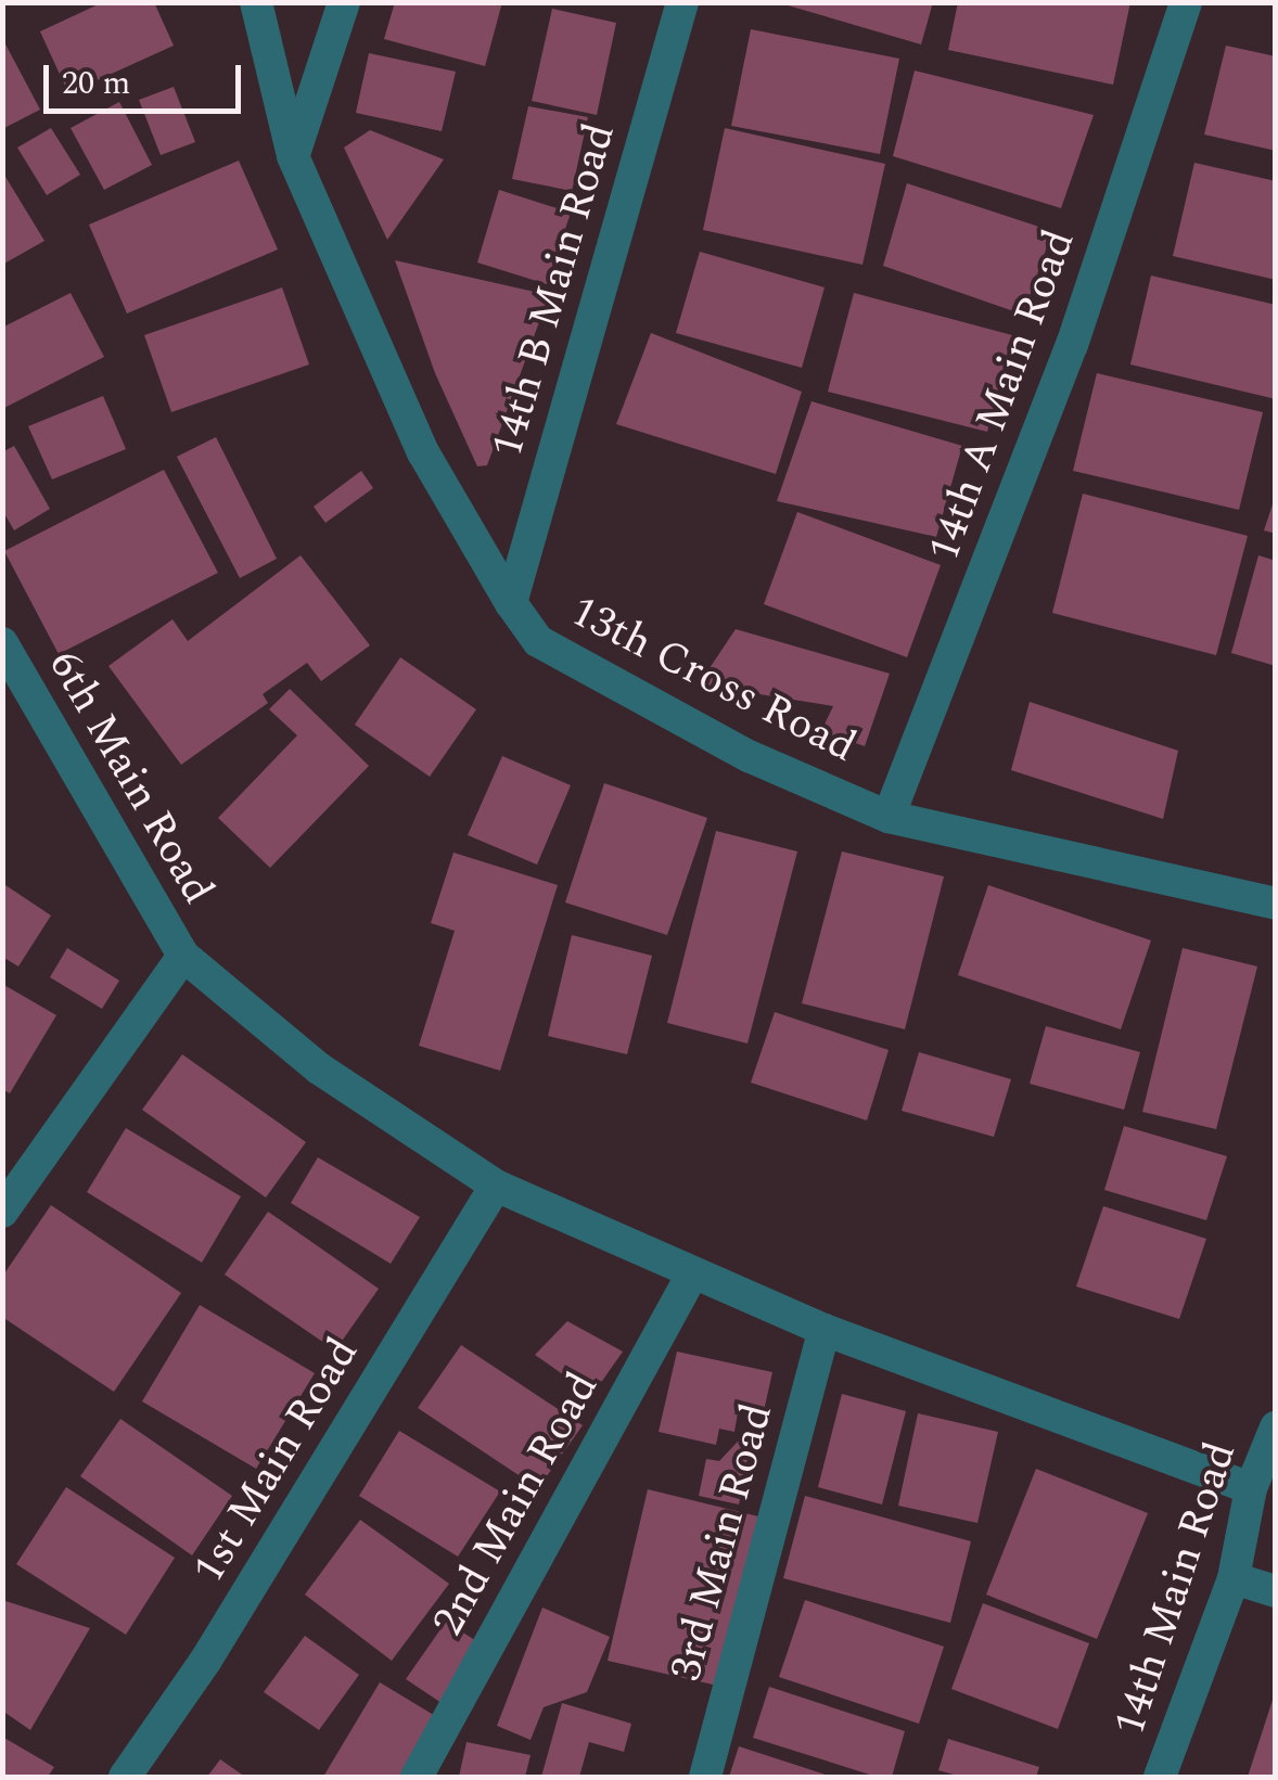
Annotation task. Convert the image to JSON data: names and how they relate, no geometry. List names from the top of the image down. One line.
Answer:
{"streets":{"street":["14th B Main Road","14th A Main Road","13th Cross Road","6th Main Road","1st Main Road","2nd Main Road","3rd Main Road","14th Main Road"]},"crossings":[["14th B Main Road","13th Cross Road"],["14th A Main Road","13th Cross Road"]],"scale_bar":"20 m"}
